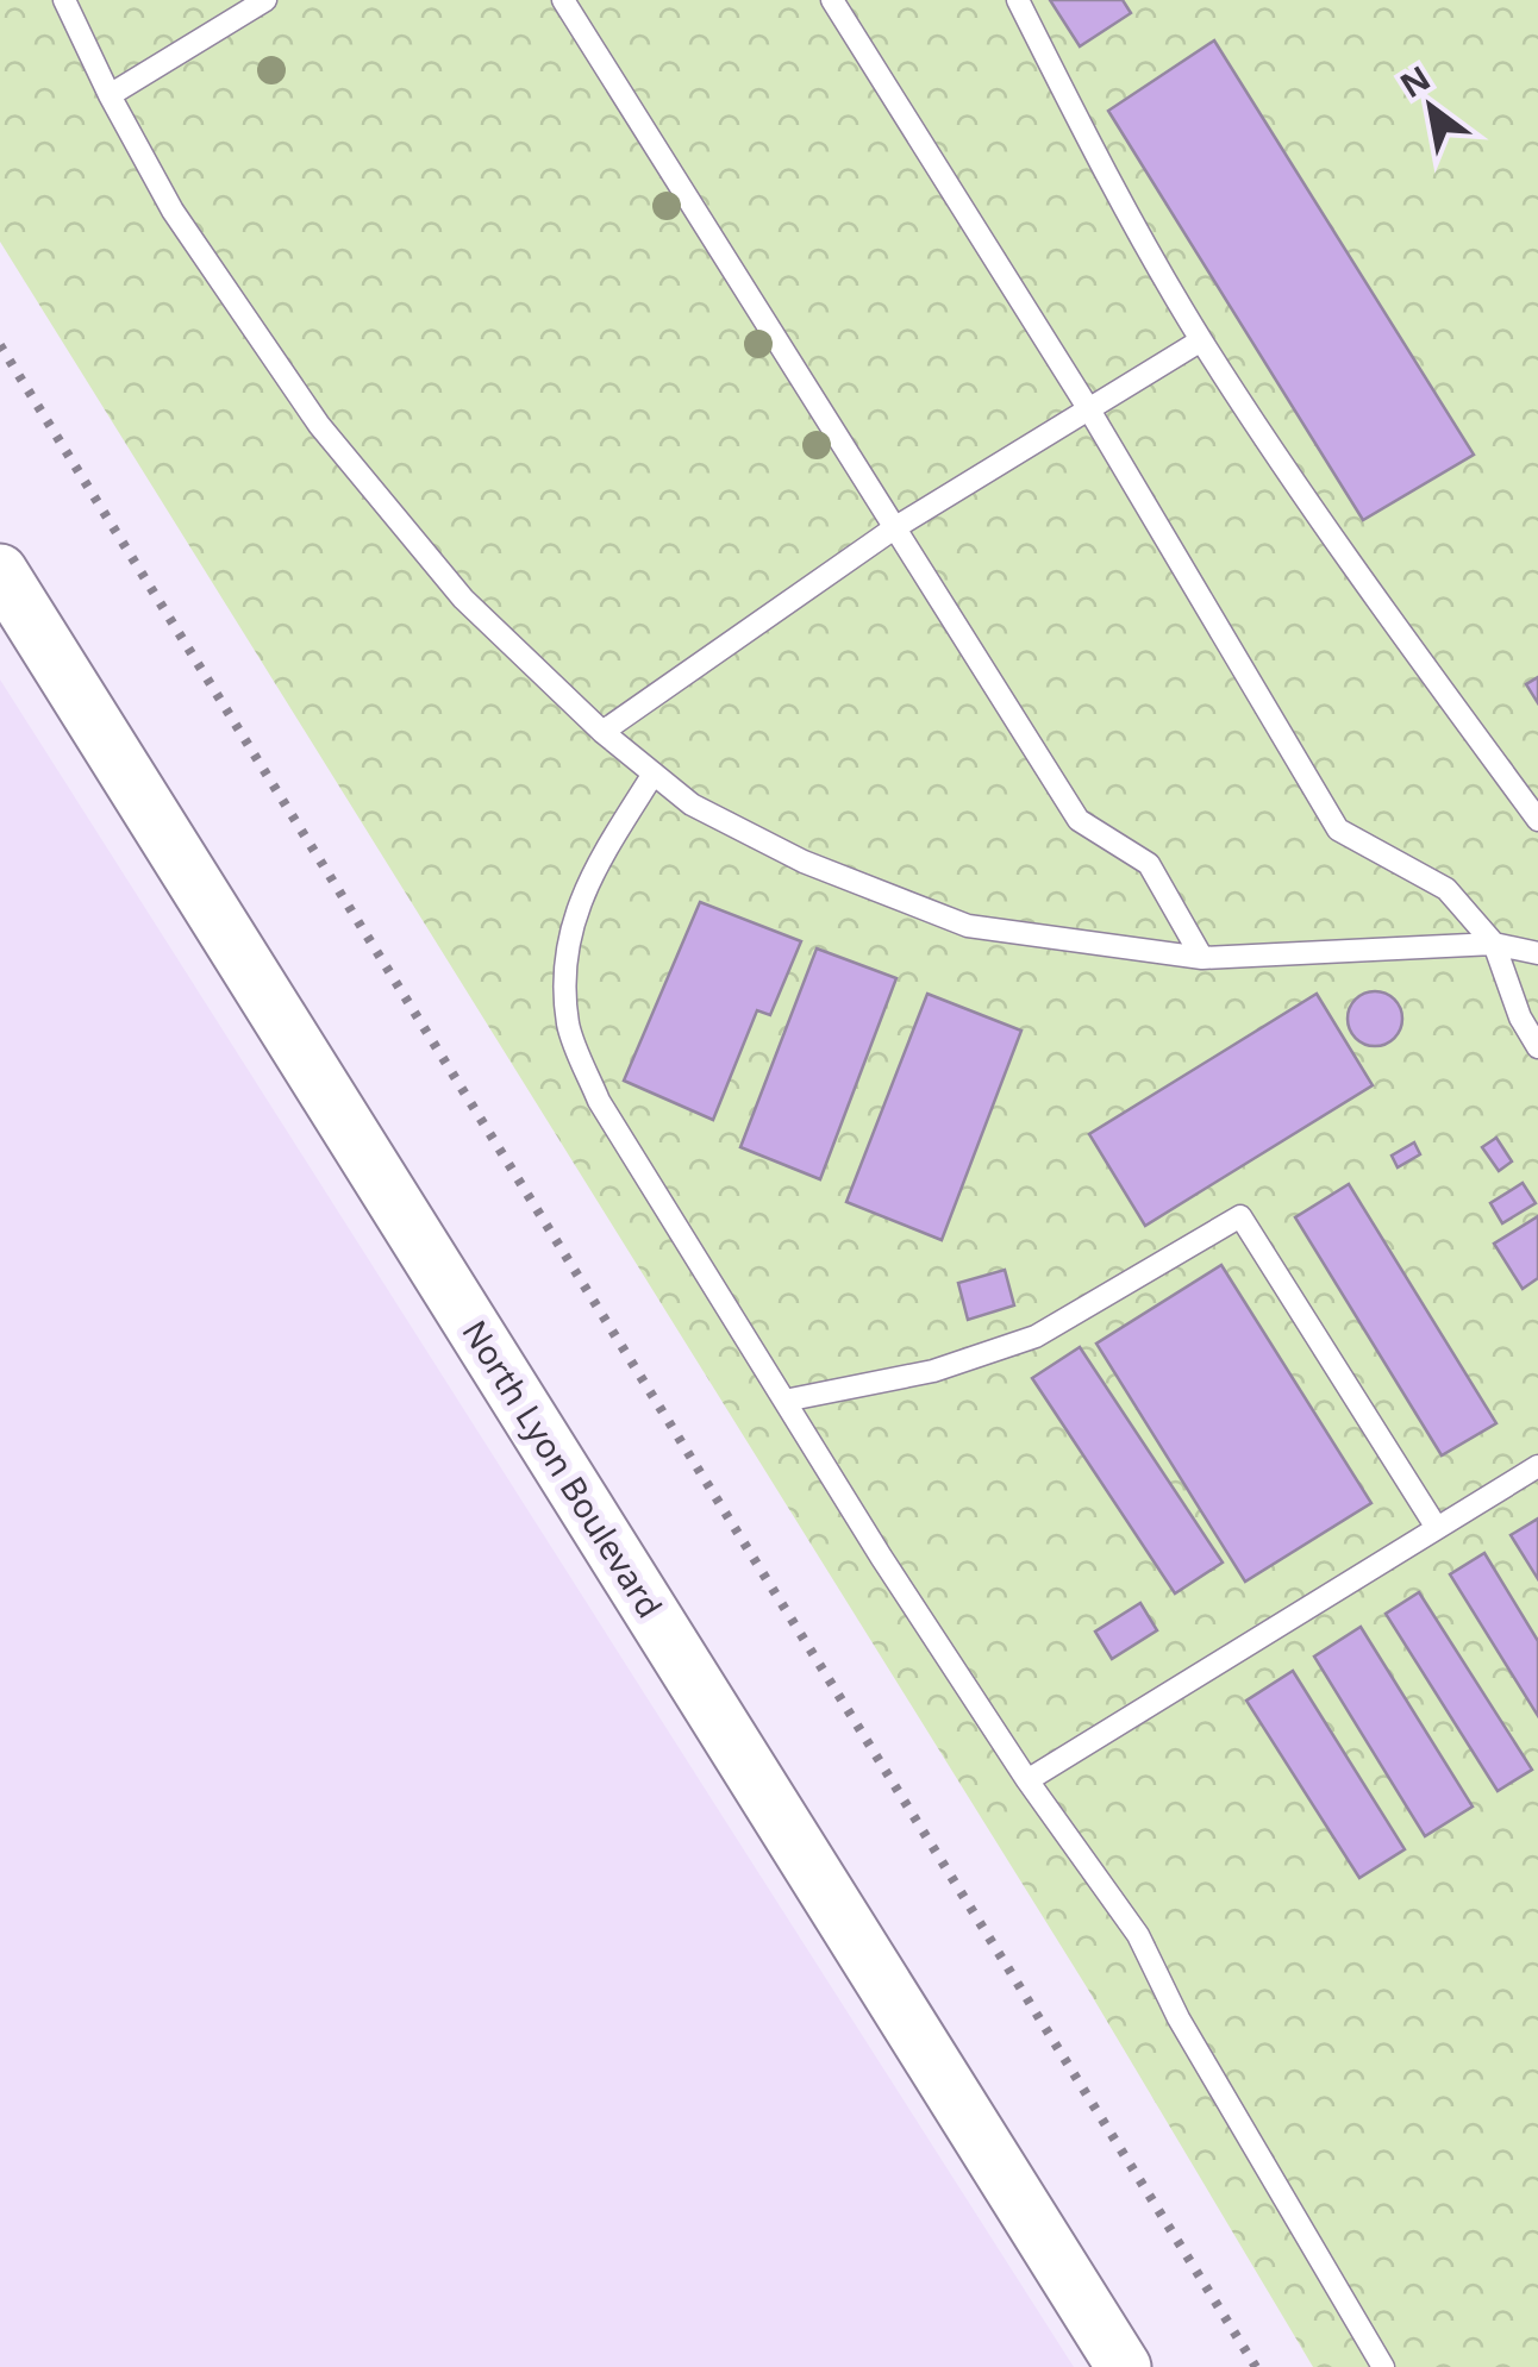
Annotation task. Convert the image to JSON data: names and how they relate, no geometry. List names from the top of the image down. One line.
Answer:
{"streets":{"street":["North Lyon Boulevard"]},"north":"top left"}
